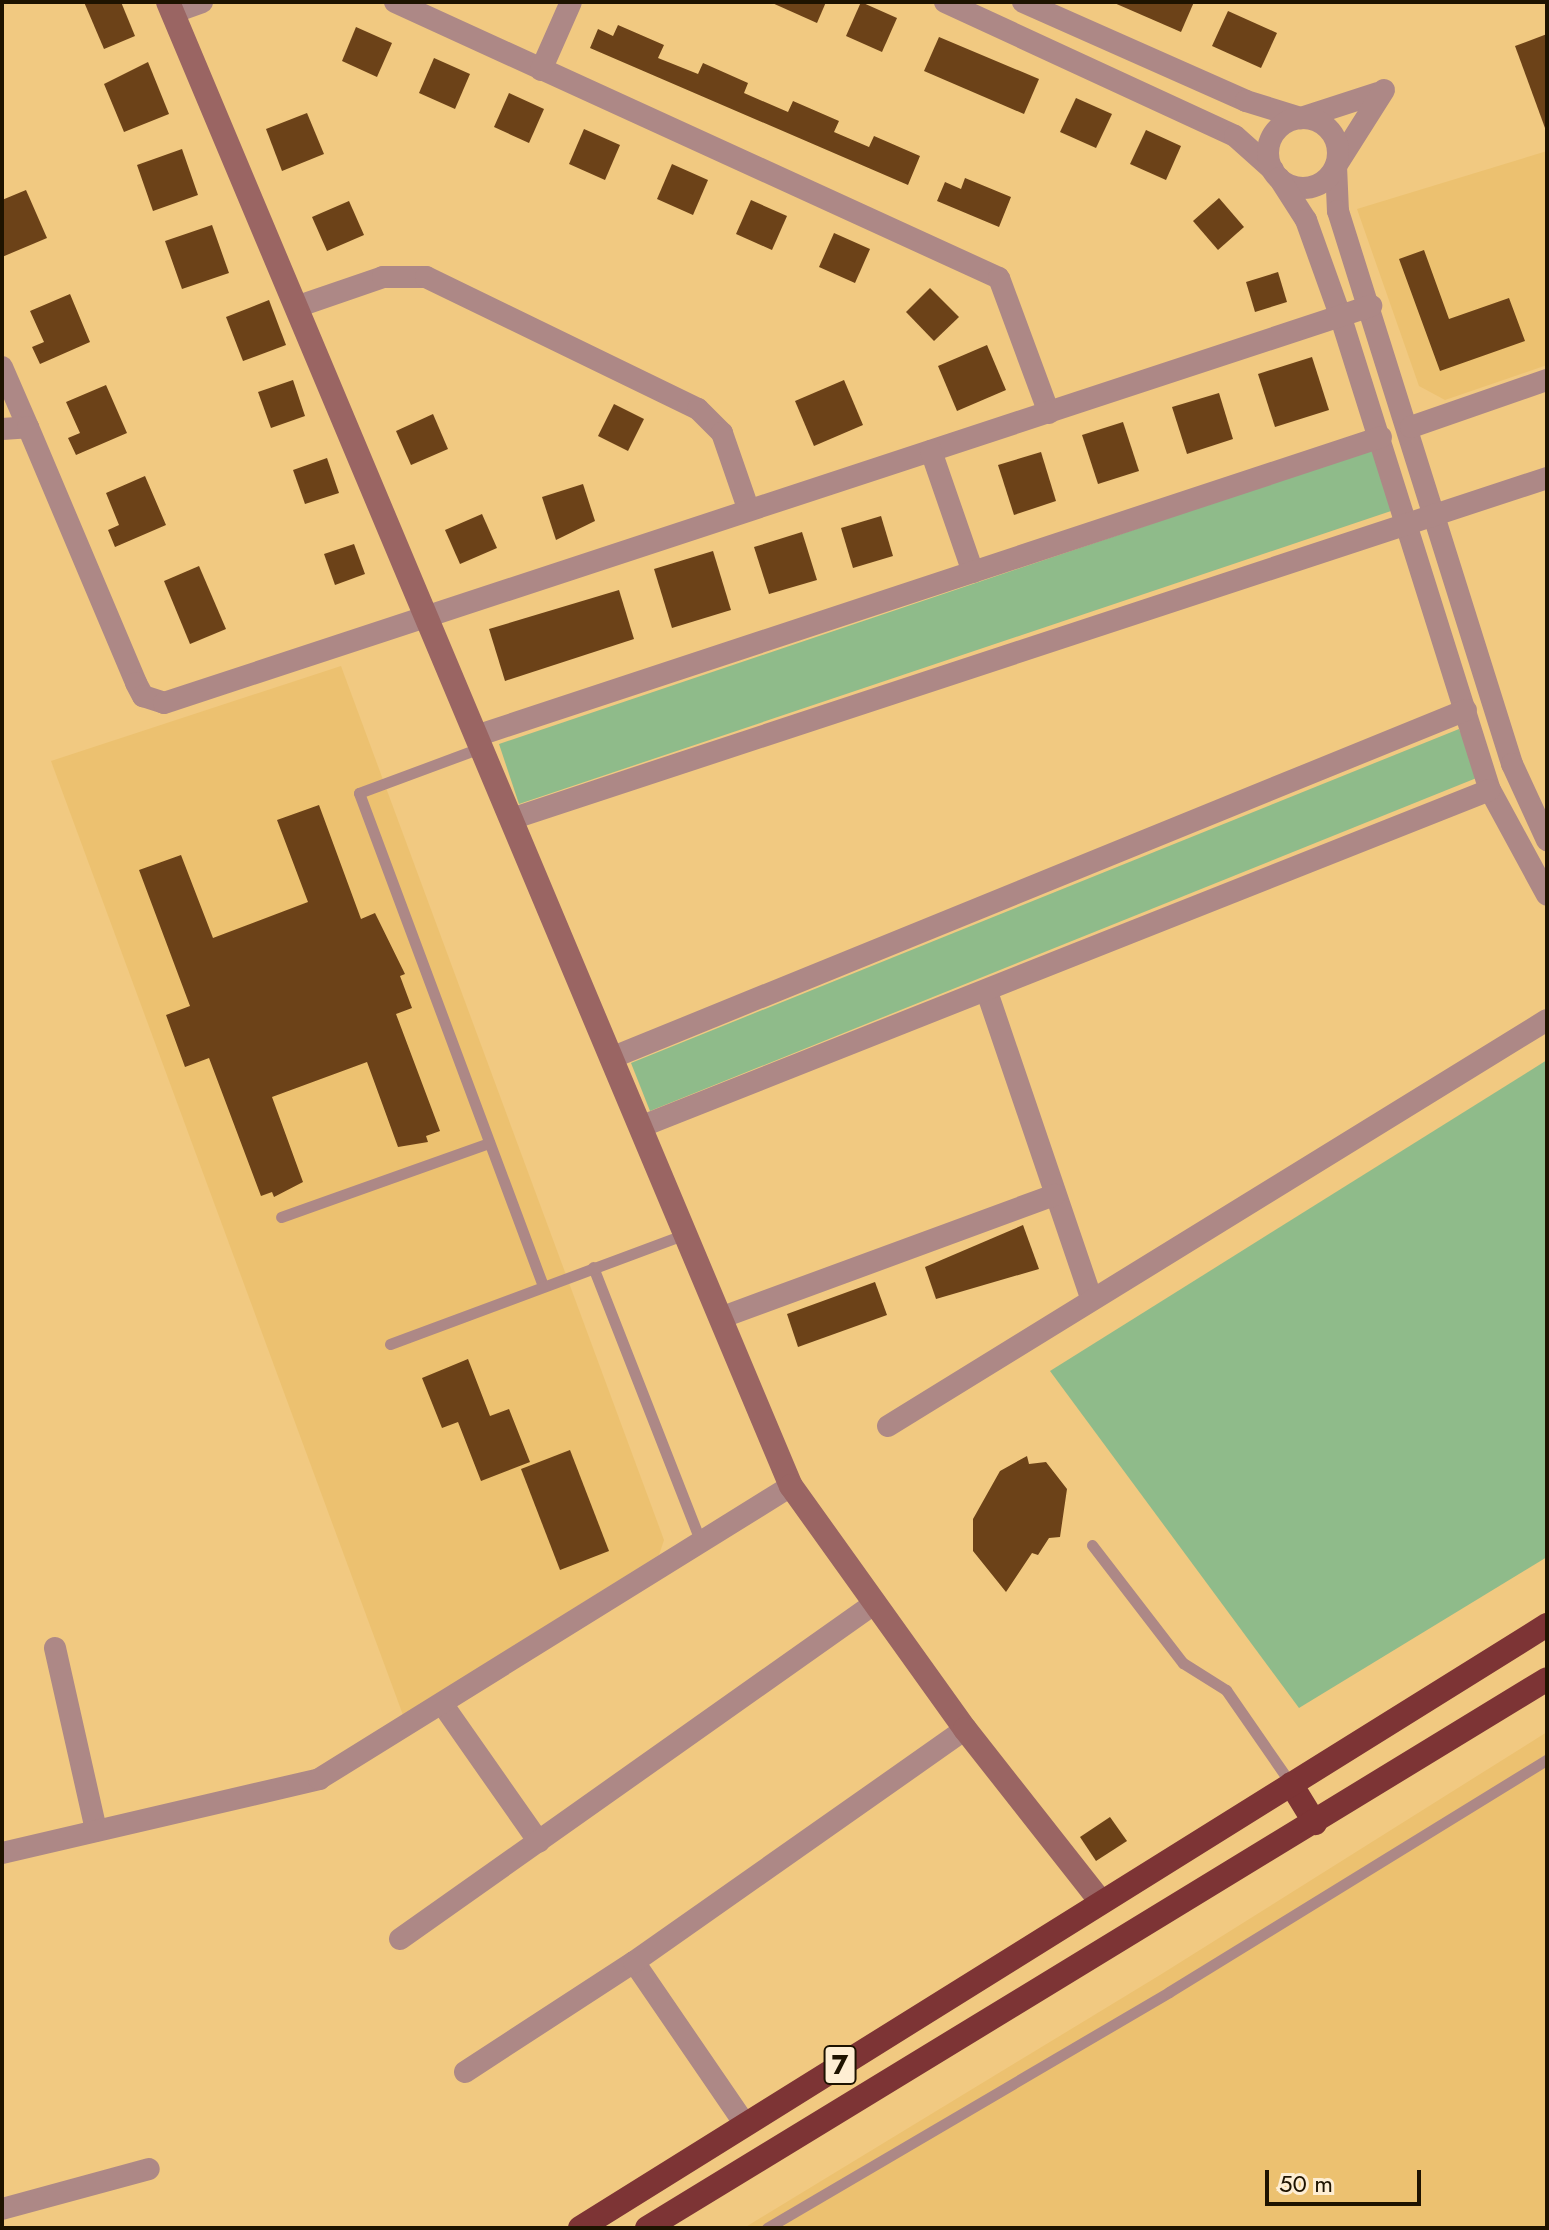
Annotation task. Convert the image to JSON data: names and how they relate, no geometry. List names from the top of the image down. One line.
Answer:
{"streets":{"highway":["7"]},"scale_bar":"50 m"}
